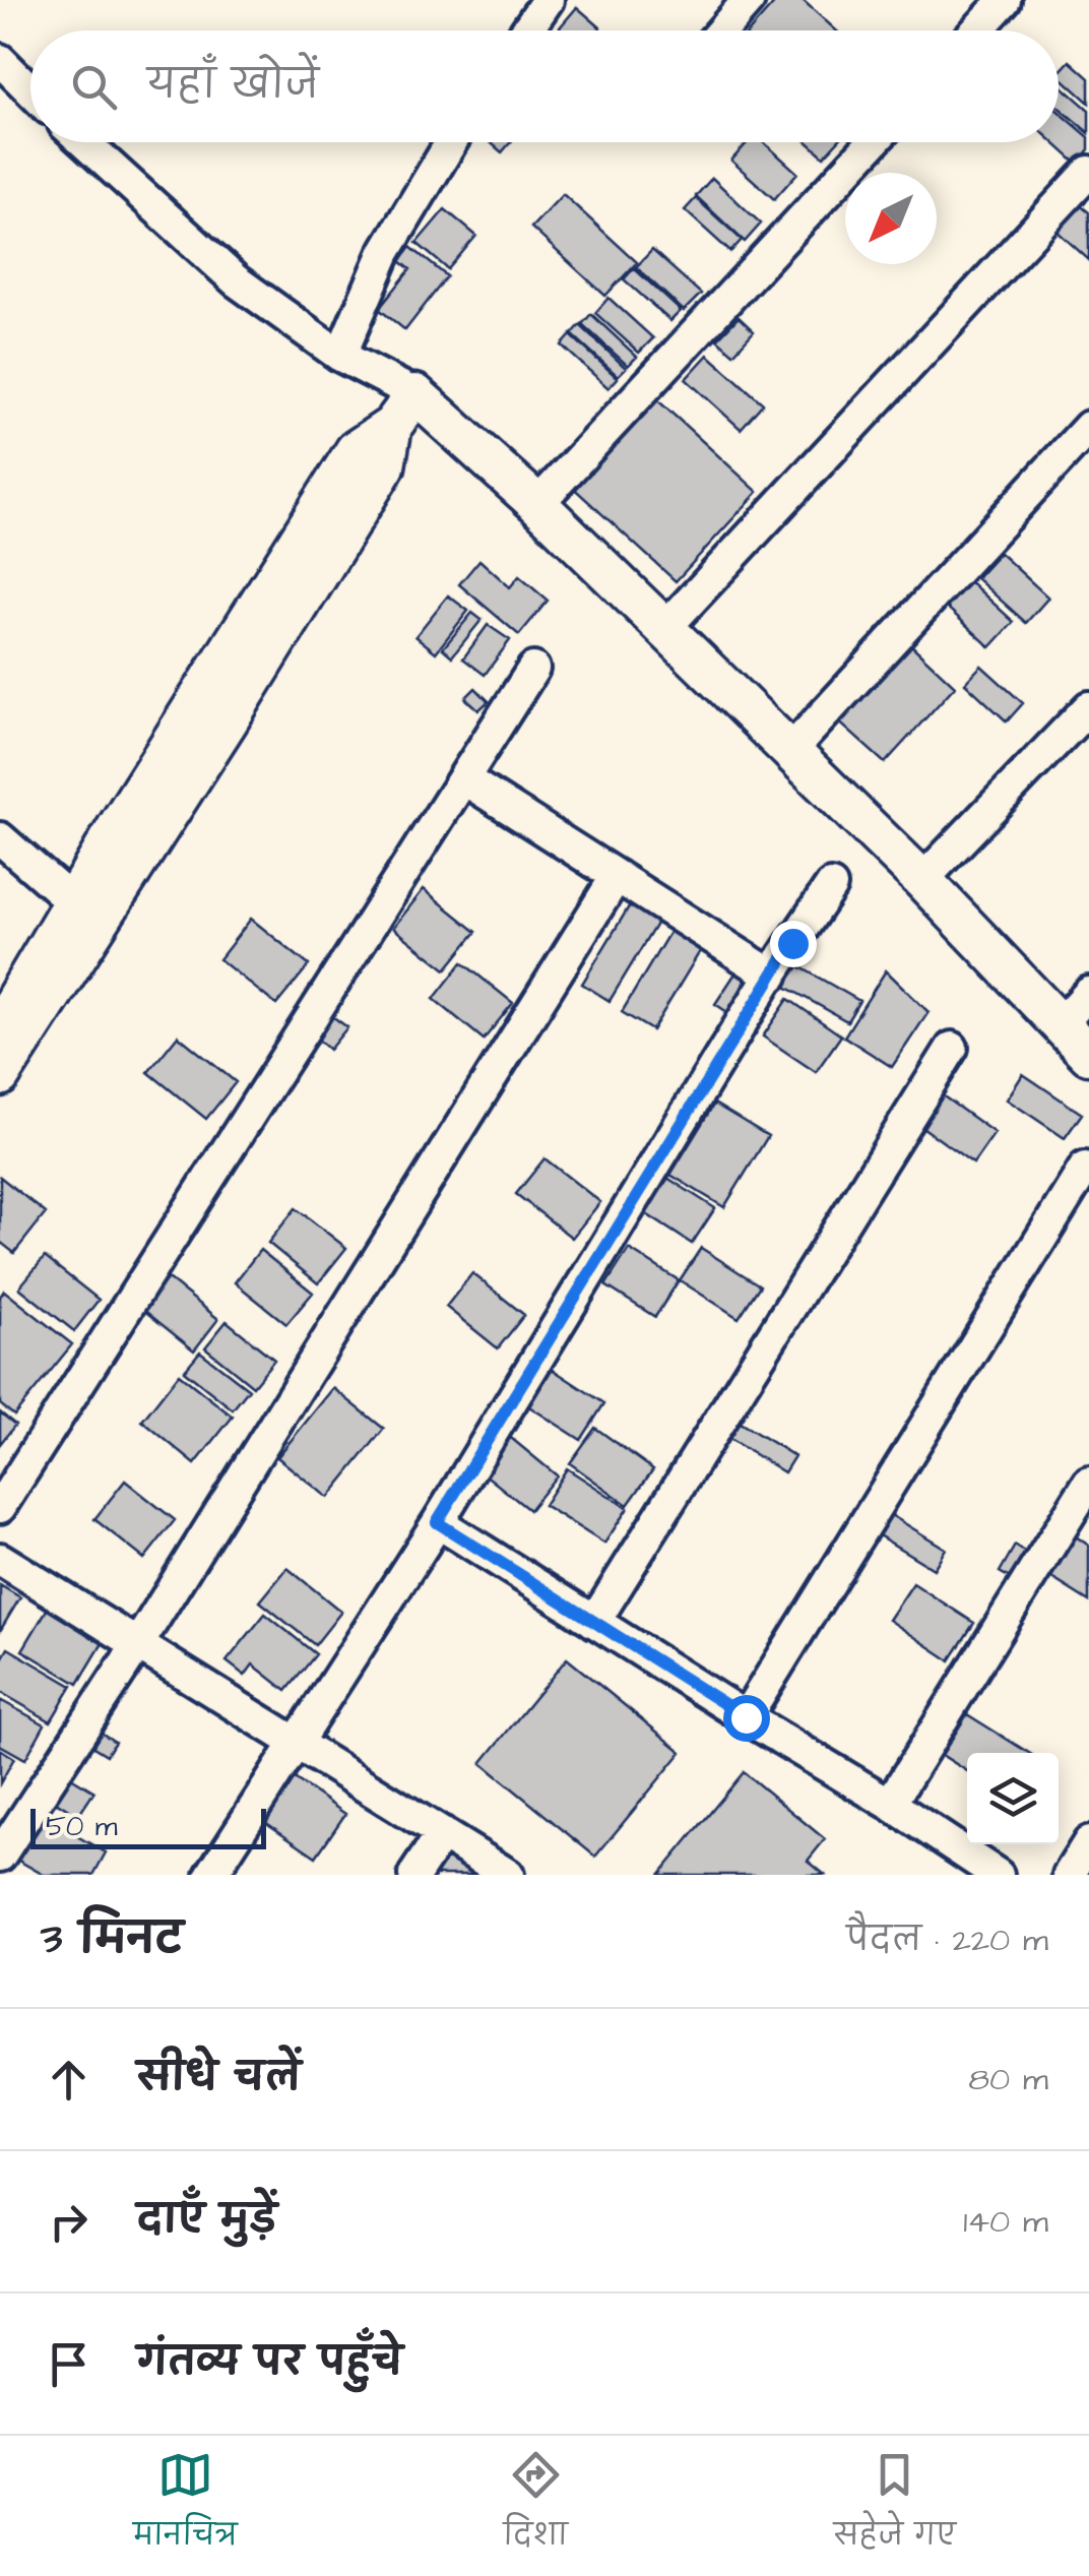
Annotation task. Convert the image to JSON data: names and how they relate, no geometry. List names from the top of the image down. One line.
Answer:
{"scale_bar":"50 m","north":"bottom left","page":{"search":"यहाँ खोजें","scale":"50 m","heading":["3 मिनट","पैदल · 220 m"],"list":[["सीधे चलें","80 m"],["दाएँ मुड़ें","140 m"],"गंतव्य पर पहुँचे"],"nav":["मानचित्र","दिशा","सहेजे गए"]}}
